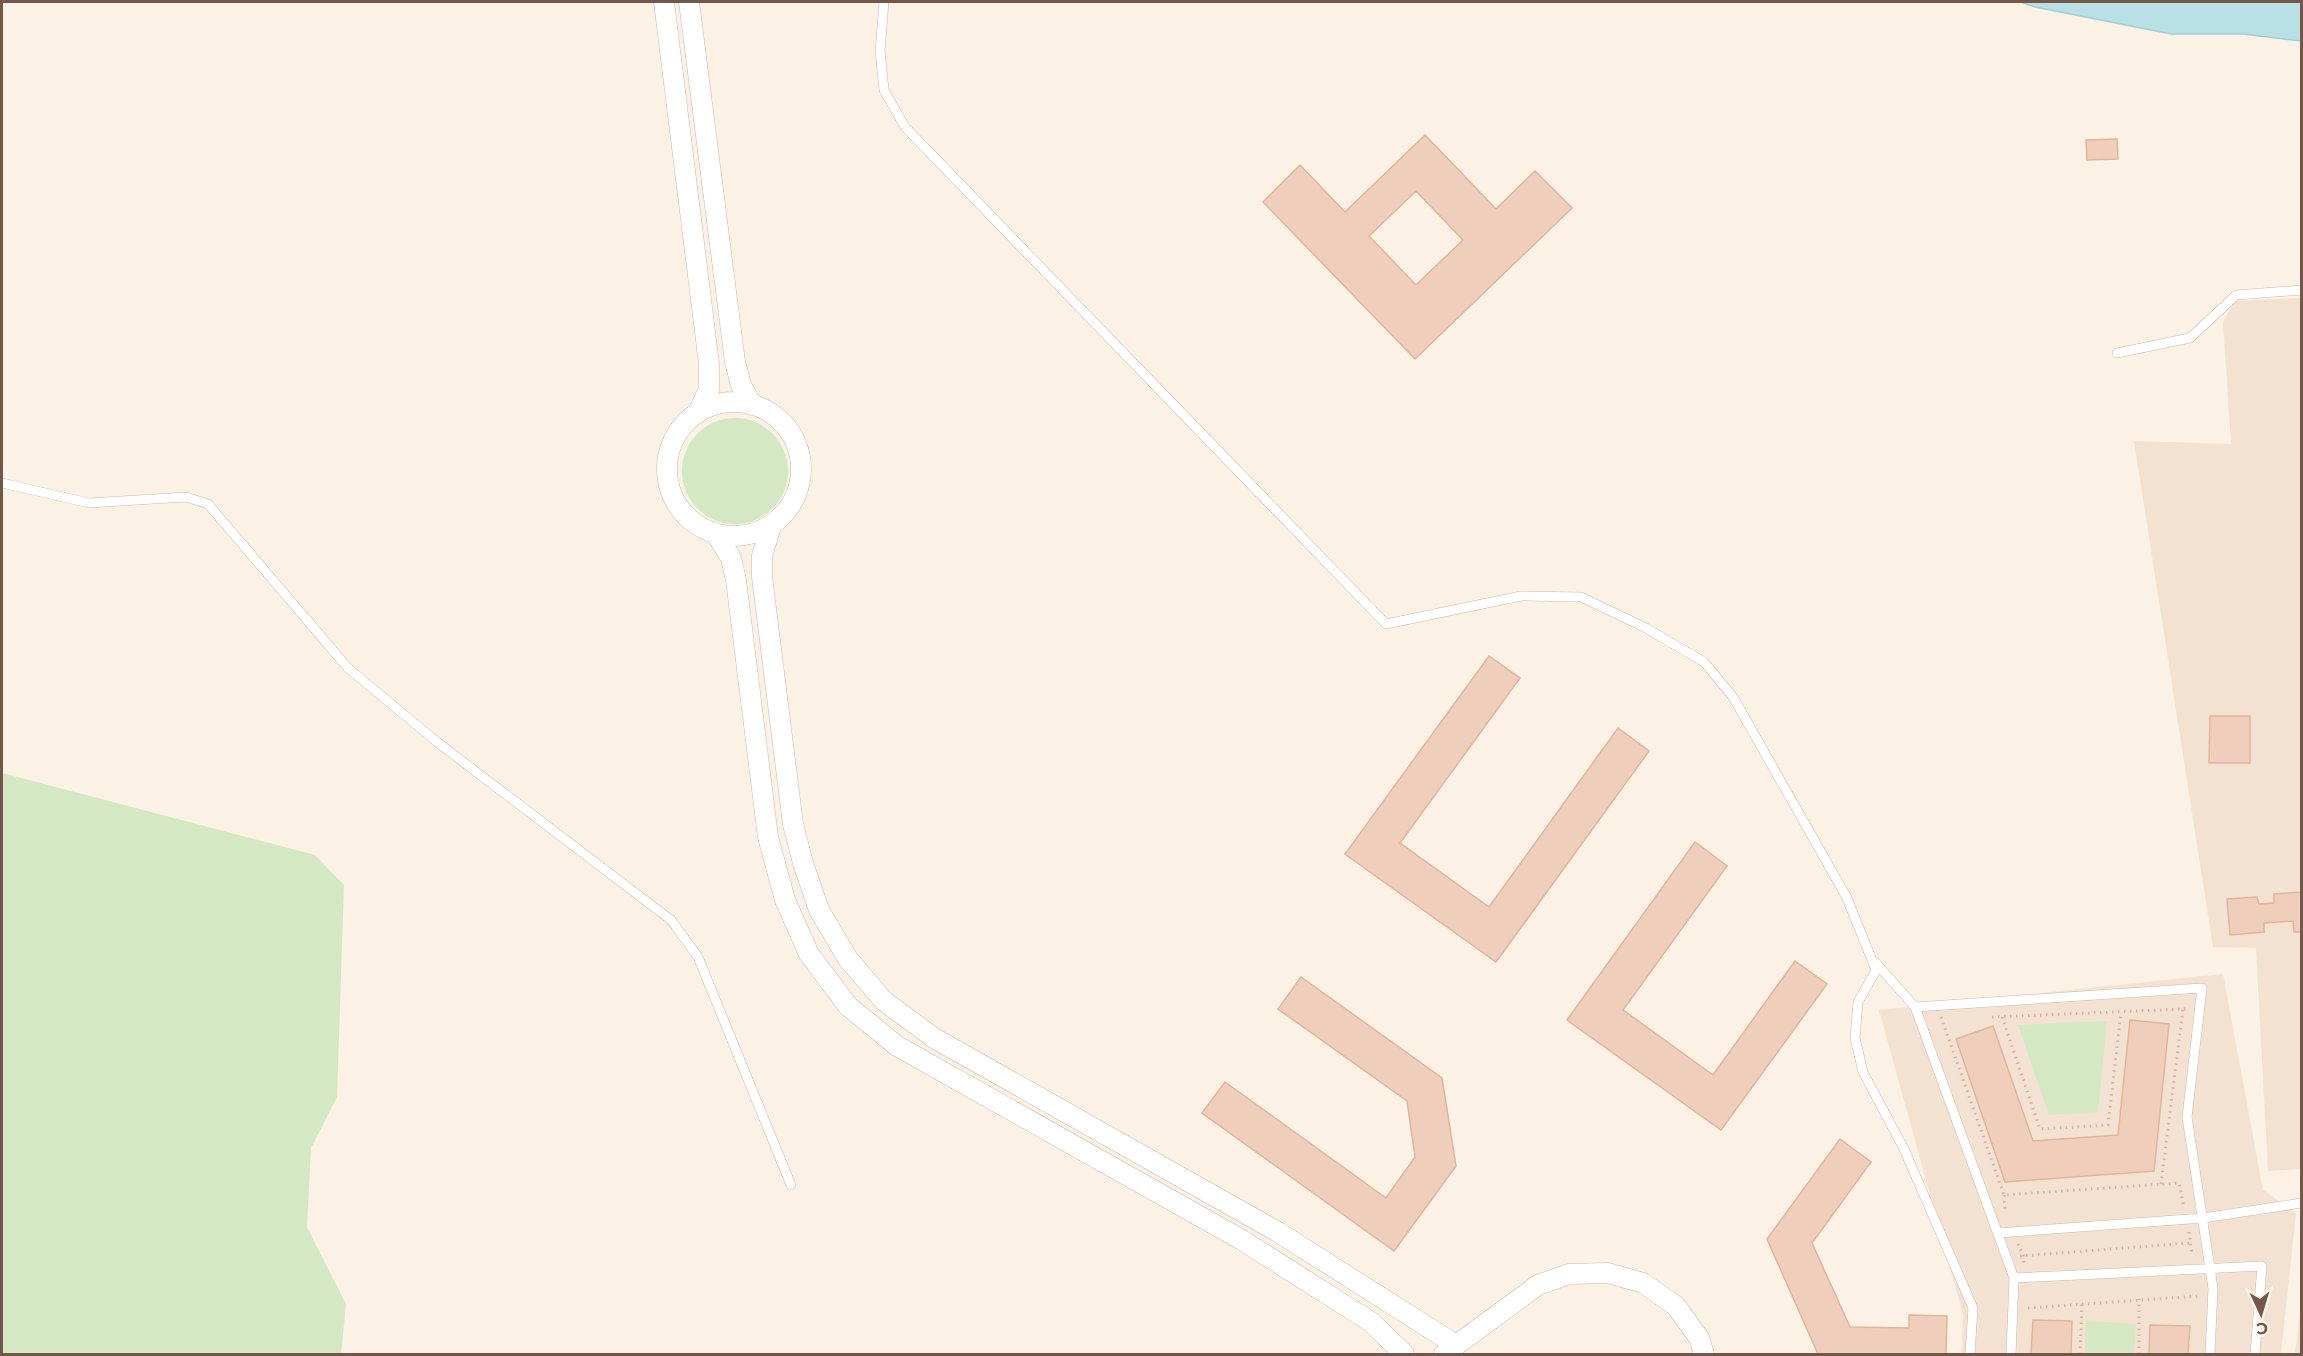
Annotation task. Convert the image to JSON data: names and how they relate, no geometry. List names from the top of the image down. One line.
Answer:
{"north":"bottom"}
